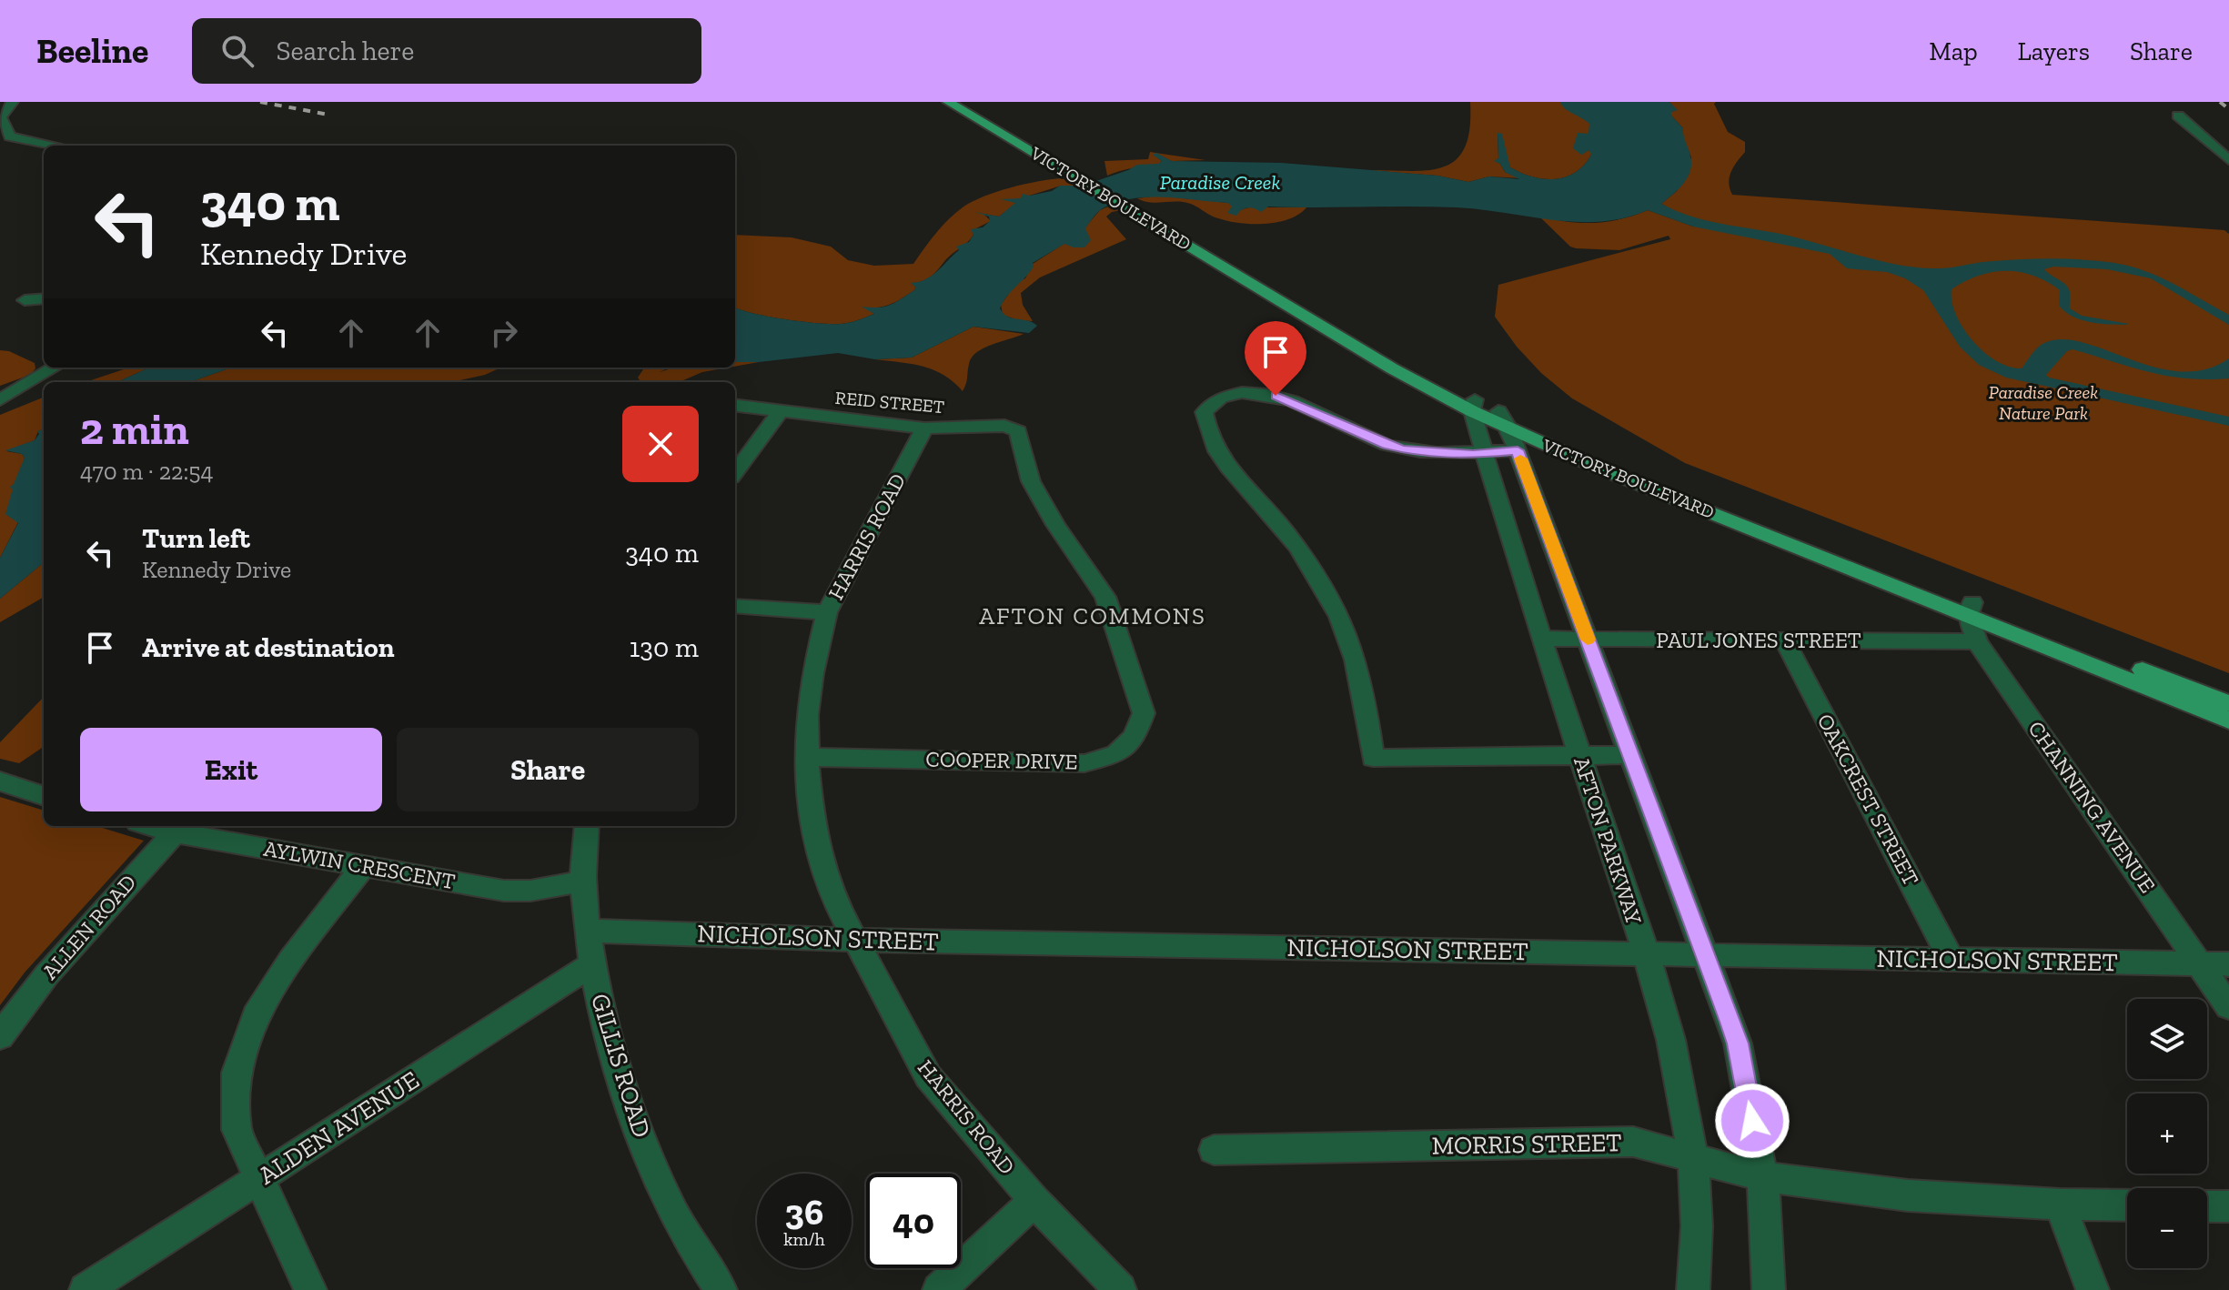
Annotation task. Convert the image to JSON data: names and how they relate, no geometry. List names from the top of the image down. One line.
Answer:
{"streets":{"main road":["VICTORY BOULEVARD"],"street":["REID STREET","HARRIS ROAD","PAUL JONES STREET","COOPER DRIVE","OAKCREST STREET","CHANNING AVENUE","AFTON PARKWAY","AYLWIN CRESCENT","ALLEN ROAD","NICHOLSON STREET","GILLIS ROAD","ALDEN AVENUE","MORRIS STREET"]},"crossings":[["VICTORY BOULEVARD","CHANNING AVENUE"],["VICTORY BOULEVARD","AFTON PARKWAY"],["REID STREET","HARRIS ROAD"],["REID STREET","COOPER DRIVE"],["HARRIS ROAD","COOPER DRIVE"],["HARRIS ROAD","NICHOLSON STREET"],["PAUL JONES STREET","OAKCREST STREET"],["PAUL JONES STREET","CHANNING AVENUE"],["PAUL JONES STREET","AFTON PARKWAY"],["OAKCREST STREET","NICHOLSON STREET"],["CHANNING AVENUE","NICHOLSON STREET"],["AFTON PARKWAY","NICHOLSON STREET"],["AFTON PARKWAY","MORRIS STREET"],["AYLWIN CRESCENT","ALLEN ROAD"],["AYLWIN CRESCENT","GILLIS ROAD"],["NICHOLSON STREET","GILLIS ROAD"],["GILLIS ROAD","ALDEN AVENUE"]],"districts":["AFTON COMMONS"],"water":["Paradise Creek"],"parks":["Paradise Creek Nature Park"],"page":{"header":"Beeline","search":"Search here","nav":["Map","Layers","Share"],"turn":["340 m","Kennedy Drive"],"heading":["2 min","470 m · 22:54"],"list":[{"name":"Turn left","note":"Kennedy Drive","value":"340 m"},{"name":"Arrive at destination","value":"130 m"}],"buttons":["Exit","Share"],"map_buttons":["+","−"],"speed":"36 km/h","limit":"40"}}
